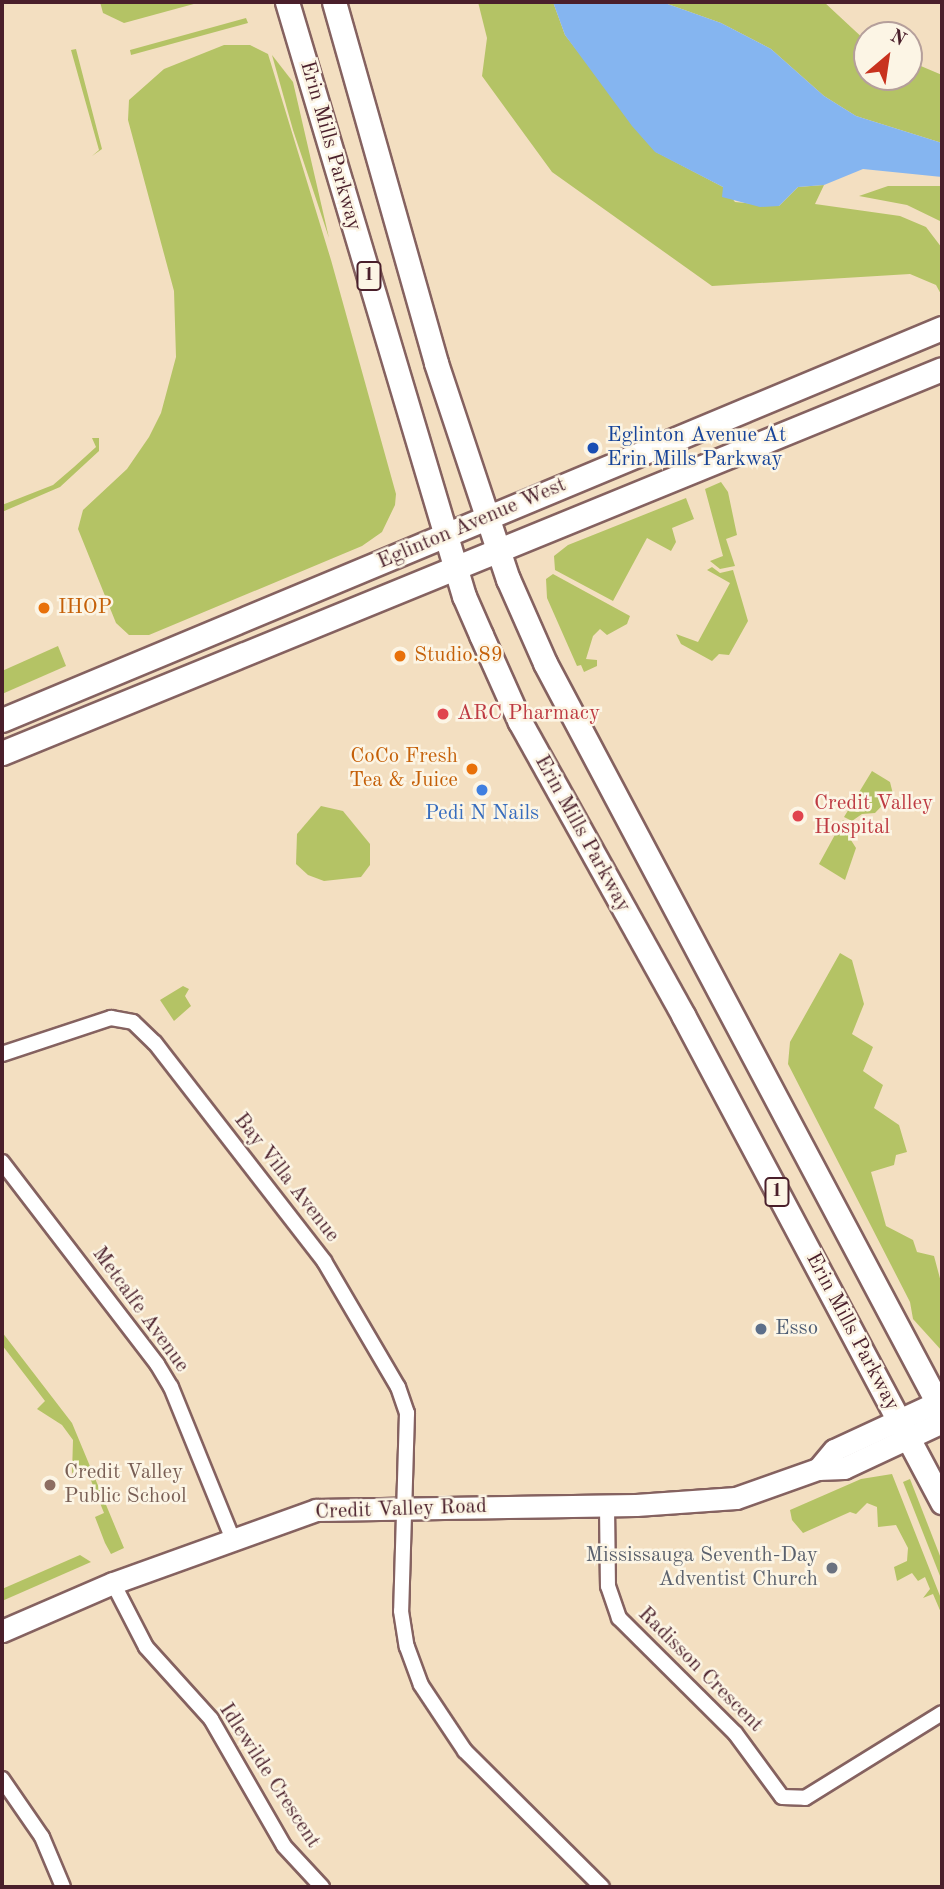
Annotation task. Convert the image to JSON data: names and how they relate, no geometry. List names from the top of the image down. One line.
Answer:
{"streets":{"main road":["Erin Mills Parkway","1","Eglinton Avenue West"],"street":["Bay Villa Avenue","Metcalfe Avenue","Credit Valley Road","Radisson Crescent","Idlewilde Crescent"]},"crossings":[["Erin Mills Parkway","Eglinton Avenue West"],["Erin Mills Parkway","Credit Valley Road"],["Bay Villa Avenue","Credit Valley Road"],["Metcalfe Avenue","Credit Valley Road"],["Credit Valley Road","Radisson Crescent"],["Credit Valley Road","Idlewilde Crescent"]],"places":["Eglinton Avenue At Erin Mills Parkway","IHOP","Studio.89","ARC Pharmacy","CoCo Fresh Tea & Juice","Pedi N Nails","Credit Valley Hospital","Esso","Credit Valley Public School","Mississauga Seventh-Day Adventist Church"],"north":"top right"}
